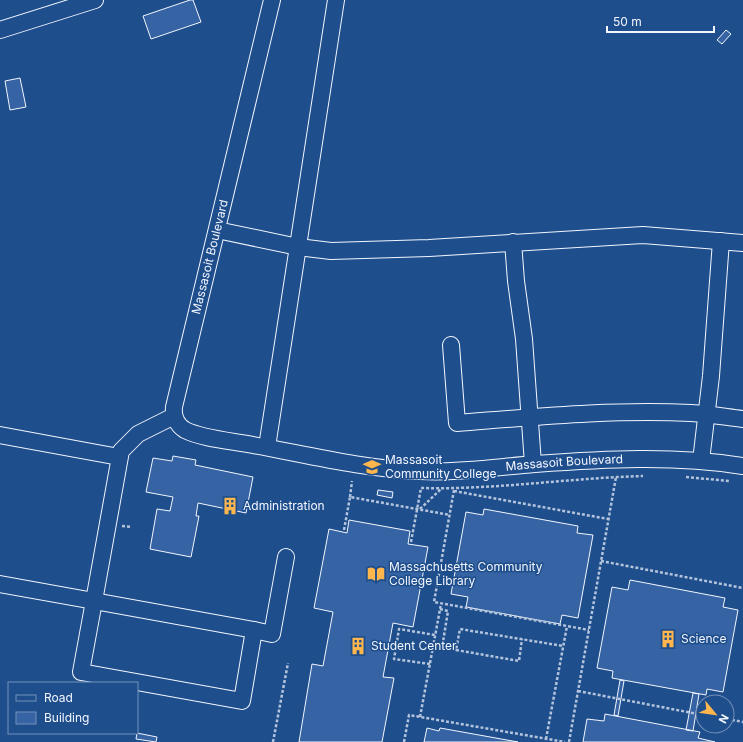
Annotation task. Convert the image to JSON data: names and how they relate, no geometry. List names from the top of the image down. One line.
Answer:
{"streets":{"street":["Massasoit Boulevard"]},"places":{"school or university":["Massasoit Community College"],"building":["Administration","Science","Student Center"],"library":["Massachusetts Community College Library"]},"legend":["Road","Building"],"scale_bar":"50 m","north":"bottom right"}
